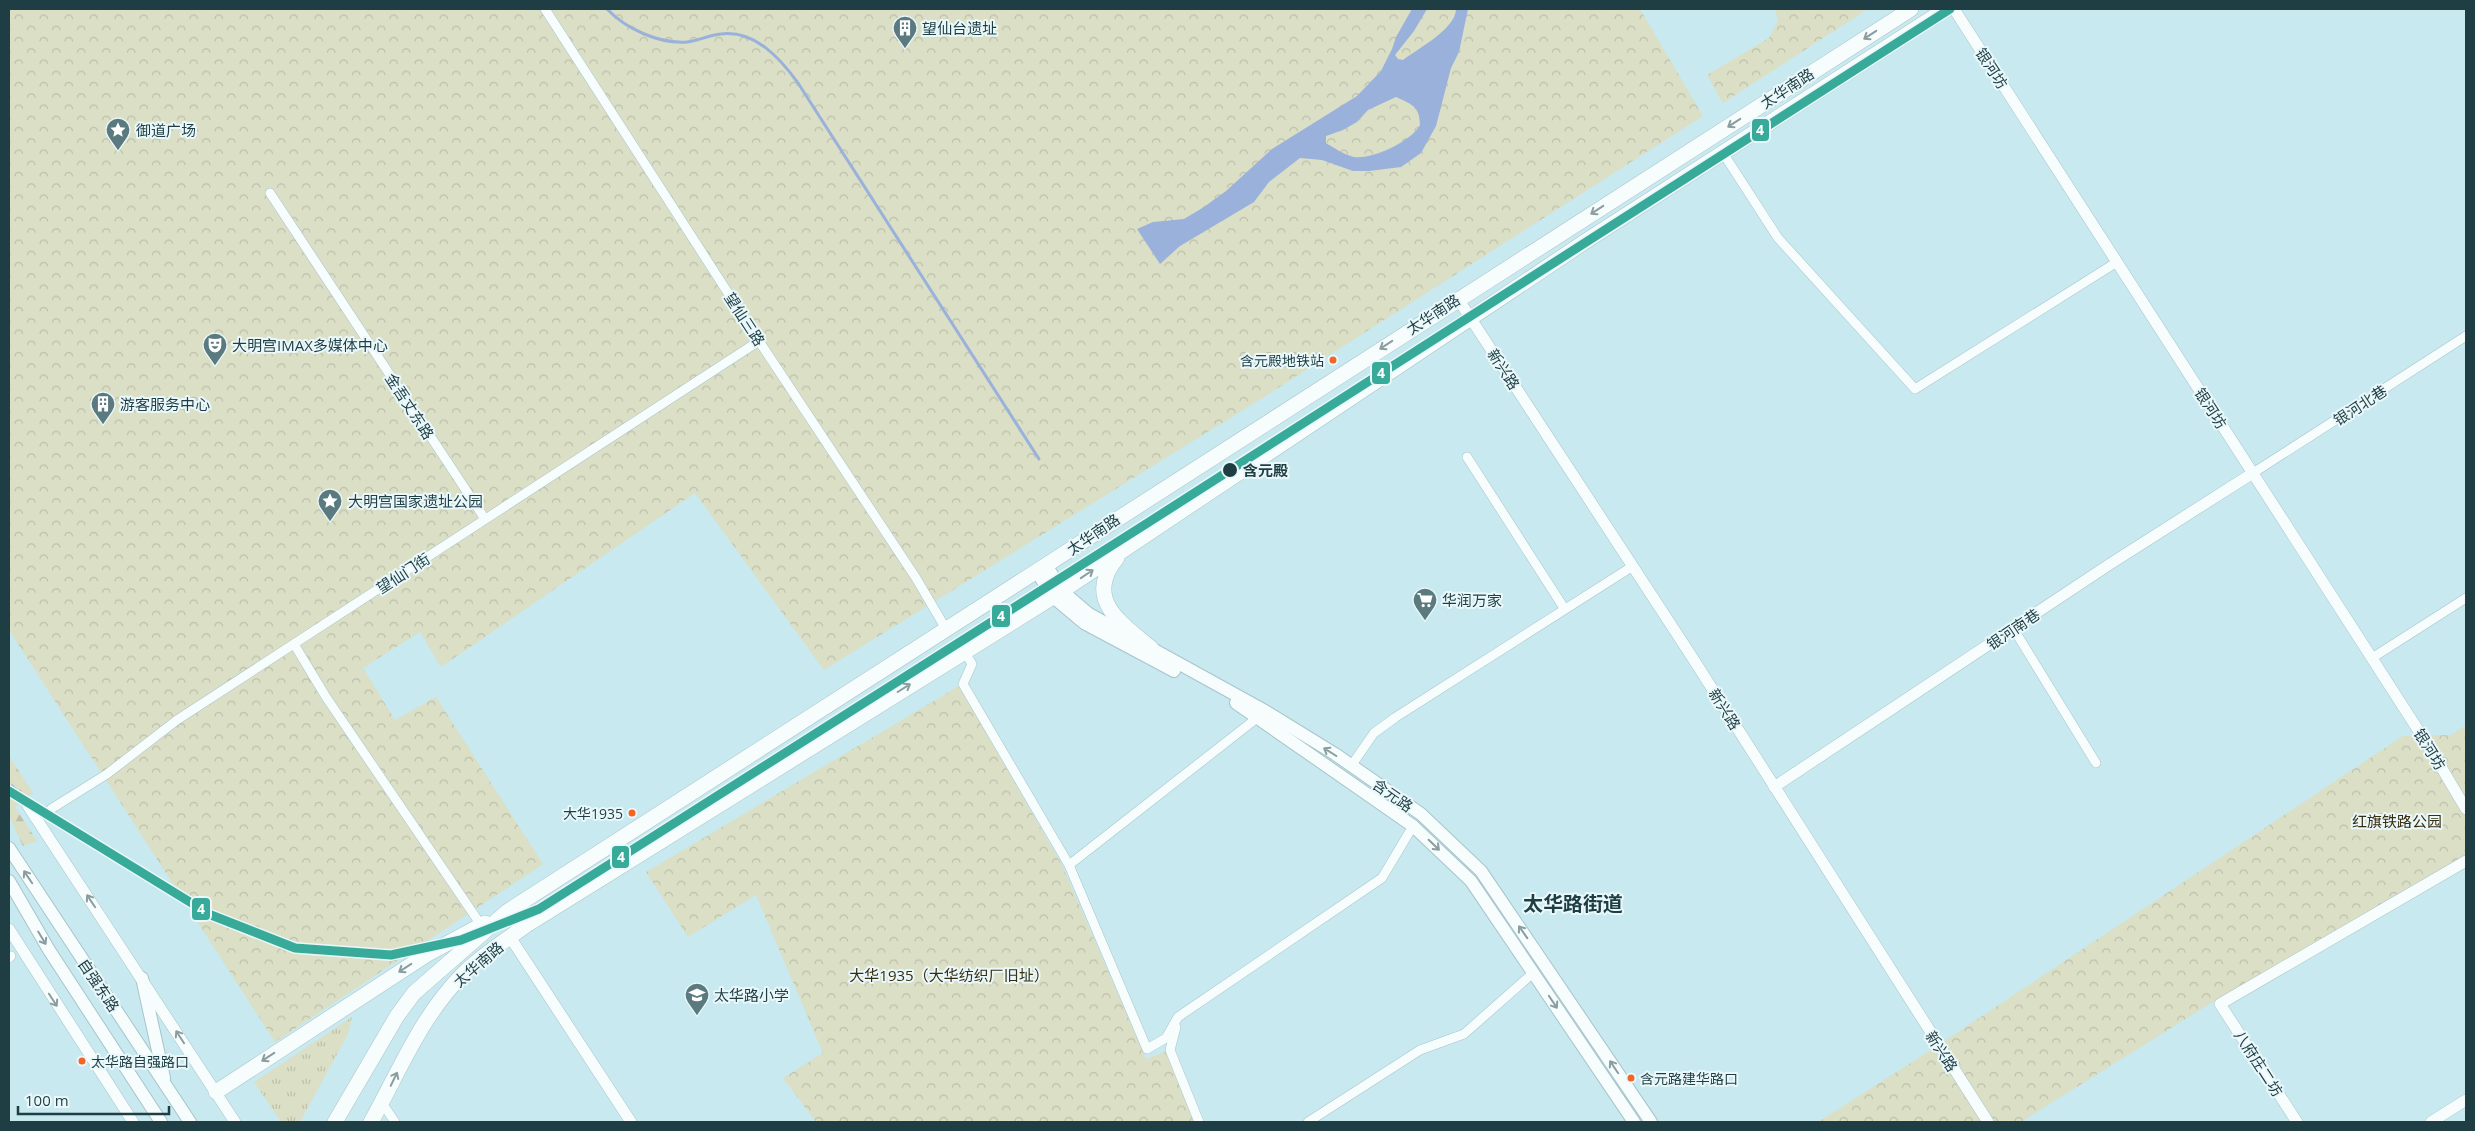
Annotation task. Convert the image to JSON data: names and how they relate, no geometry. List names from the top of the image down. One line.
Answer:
{"streets":{"main road":["太华南路","含元路","自强东路"],"street":["银河坊","望仙三路","新兴路","银河北巷","金吾丈东路","望仙门街","银河南巷","八府庄二坊"]},"crossings":[["银河坊","银河北巷"],["银河坊","银河南巷"],["太华南路","望仙三路"],["太华南路","新兴路"],["太华南路","含元路"],["望仙三路","望仙门街"],["新兴路","银河南巷"],["银河北巷","银河南巷"],["金吾丈东路","望仙门街"]],"districts":["太华路街道"],"parks":["红旗铁路公园","大华1935（大华纺织厂旧址）"],"places":{"building":["望仙台遗址","游客服务中心"],"place":["御道广场","大明宫国家遗址公园"],"other":["含元殿地铁站","含元殿","大华1935","太华路自强路口","含元路建华路口"],"theatre":["大明宫IMAX多媒体中心"],"supermarket":["华润万家"],"school or university":["太华路小学"]},"lines":["transit line 4"],"scale_bar":"100 m"}
